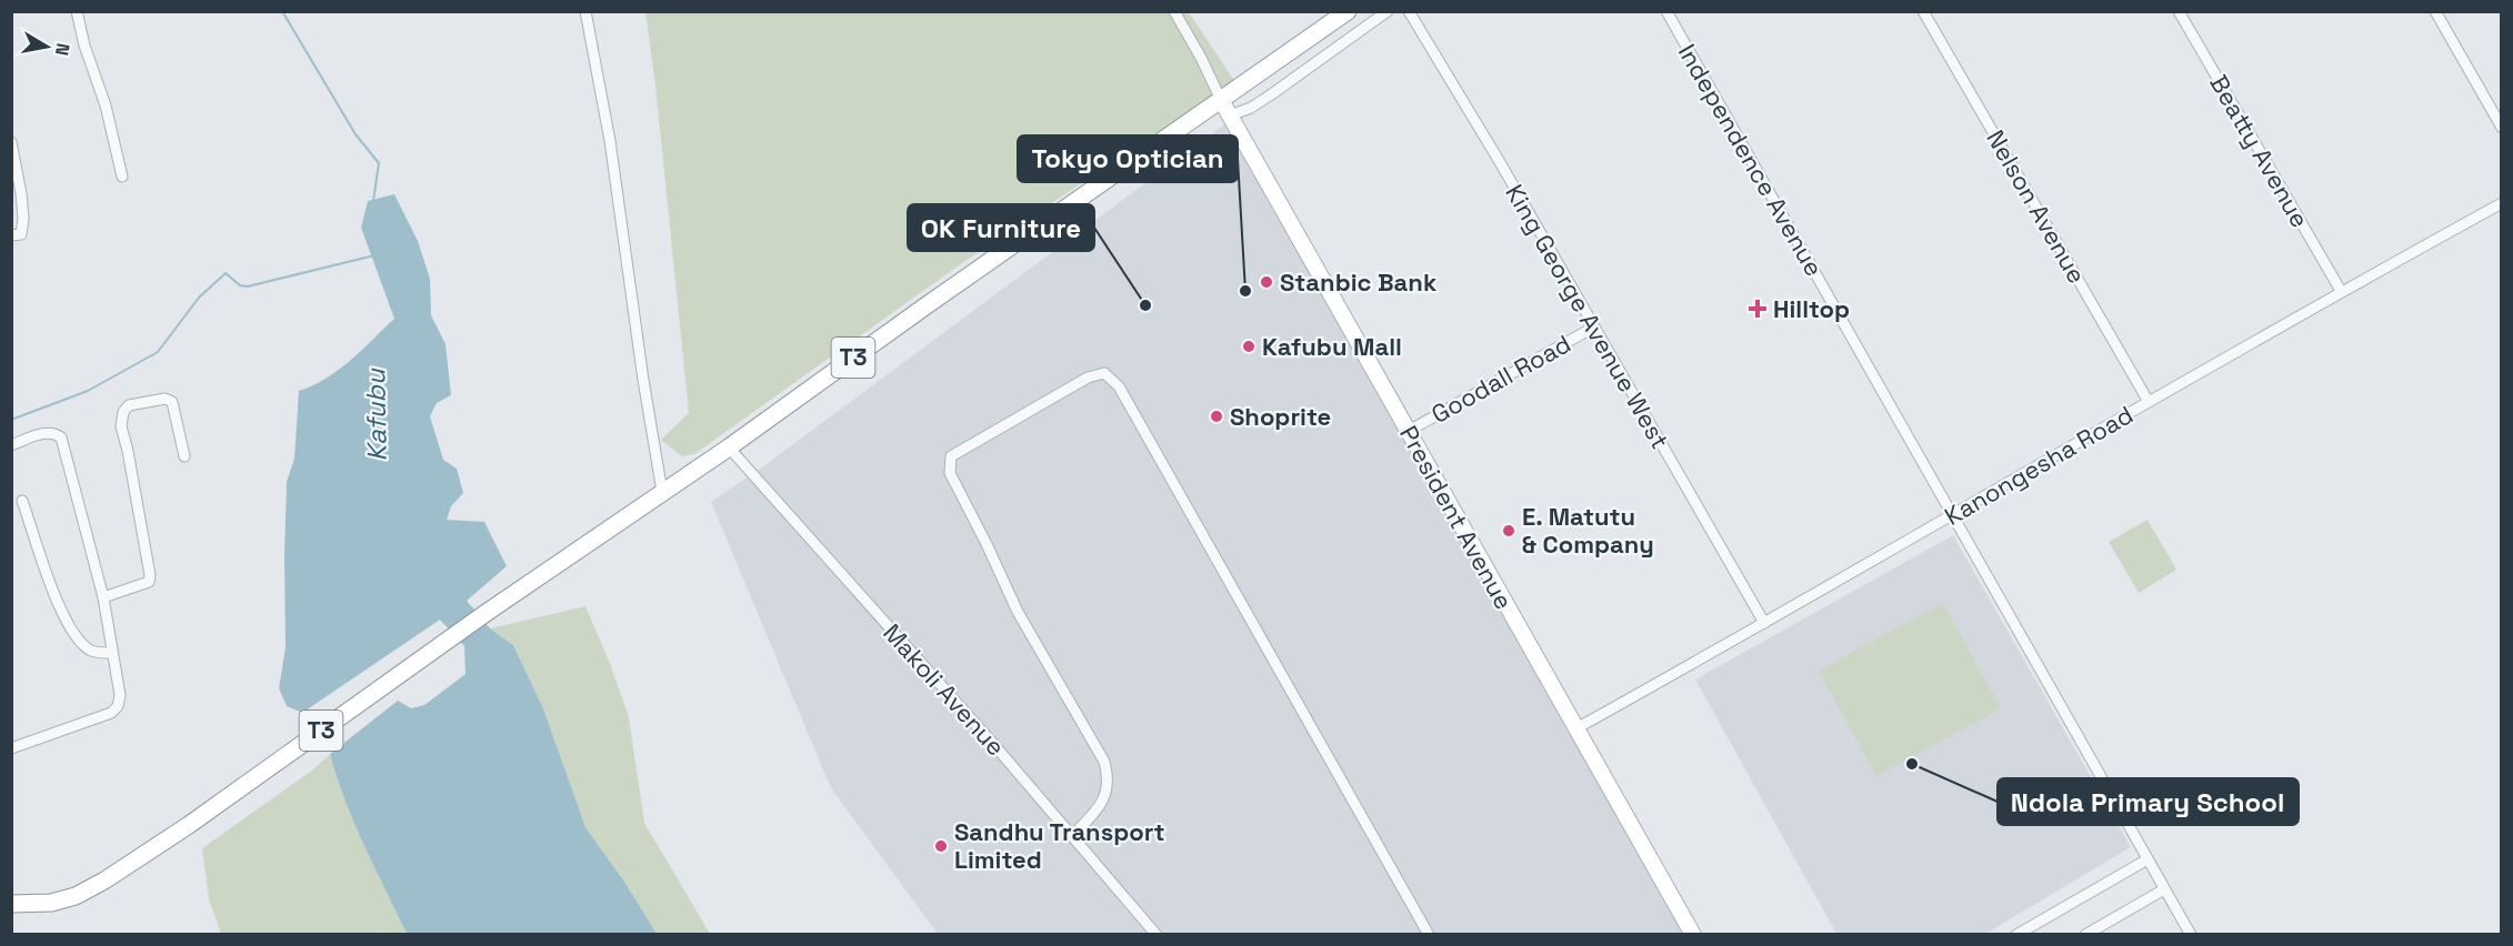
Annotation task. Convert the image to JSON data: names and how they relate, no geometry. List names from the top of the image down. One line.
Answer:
{"streets":{"highway":["T3"],"main road":["President Avenue"],"street":["Beatty Avenue","Independence Avenue","Nelson Avenue","King George Avenue West","Goodall Road","Kanongesha Road","Makoli Avenue"]},"crossings":[["Beatty Avenue","Kanongesha Road"],["Independence Avenue","Kanongesha Road"],["Nelson Avenue","Kanongesha Road"],["King George Avenue West","Goodall Road"],["King George Avenue West","Kanongesha Road"],["T3","President Avenue"],["T3","Makoli Avenue"],["Goodall Road","President Avenue"],["Kanongesha Road","President Avenue"]],"water":["Kafubu"],"places":{"other":["Stanbic Bank","Tokyo Optician","OK Furniture","Kafubu Mall","Shoprite","E. Matutu & Company","Ndola Primary School","Sandhu Transport Limited"],"health":["Hilltop"]},"north":"right"}
